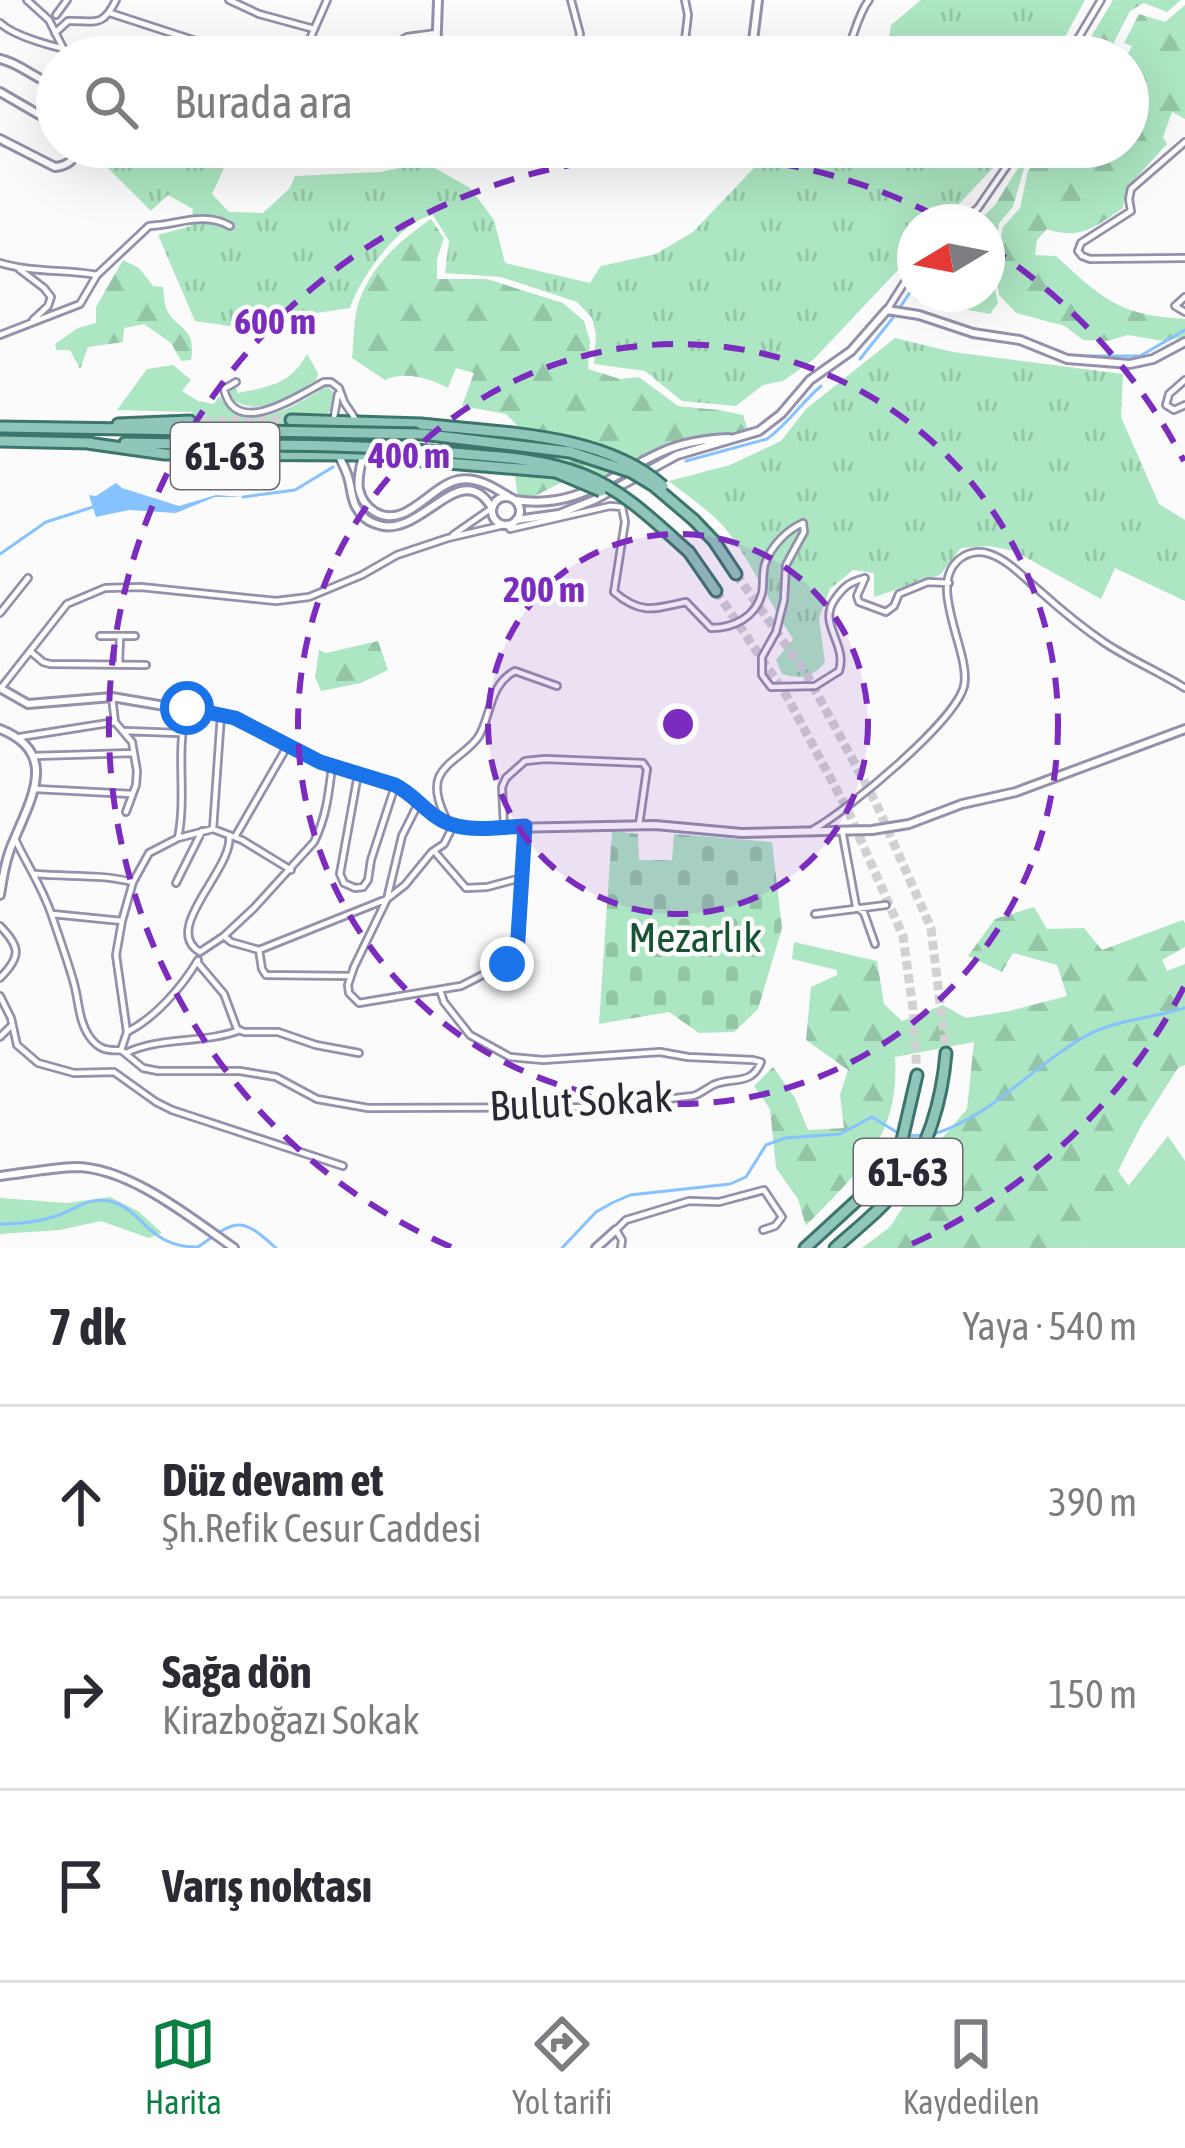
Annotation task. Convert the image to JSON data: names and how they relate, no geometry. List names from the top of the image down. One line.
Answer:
{"streets":{"main road":["61-63"],"street":["Bulut Sokak"]},"parks":["Mezarlık"],"north":"left","page":{"search":"Burada ara","heading":["7 dk","Yaya · 540 m"],"list":[["Düz devam et","Şh.Refik Cesur Caddesi","390 m"],["Sağa dön","Kirazboğazı Sokak","150 m"],"Varış noktası"],"nav":["Harita","Yol tarifi","Kaydedilen"]},"rings":["600 m","400 m","200 m"]}
